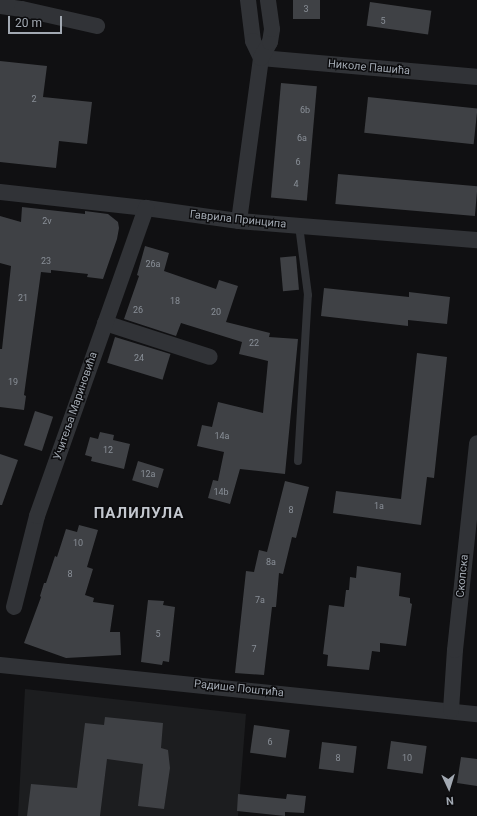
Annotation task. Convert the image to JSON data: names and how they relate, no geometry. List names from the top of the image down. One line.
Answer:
{"streets":{"street":["Николе Пашића","Гаврила Принципа","Учитеља Мариновића","Скопска","Радише Поштића"]},"crossings":[["Гаврила Принципа","Учитеља Мариновића"],["Скопска","Радише Поштића"]],"districts":["ПАЛИЛУЛА"],"house_numbers":["3","5","2","6b","6a","6","4","2v","23","26a","21","18","26","20","22","24","19","14a","12","12a","14b","1a","8","10","8a","8","7a","5","7","6","8","10"],"scale_bar":"20 m","north":"bottom"}
